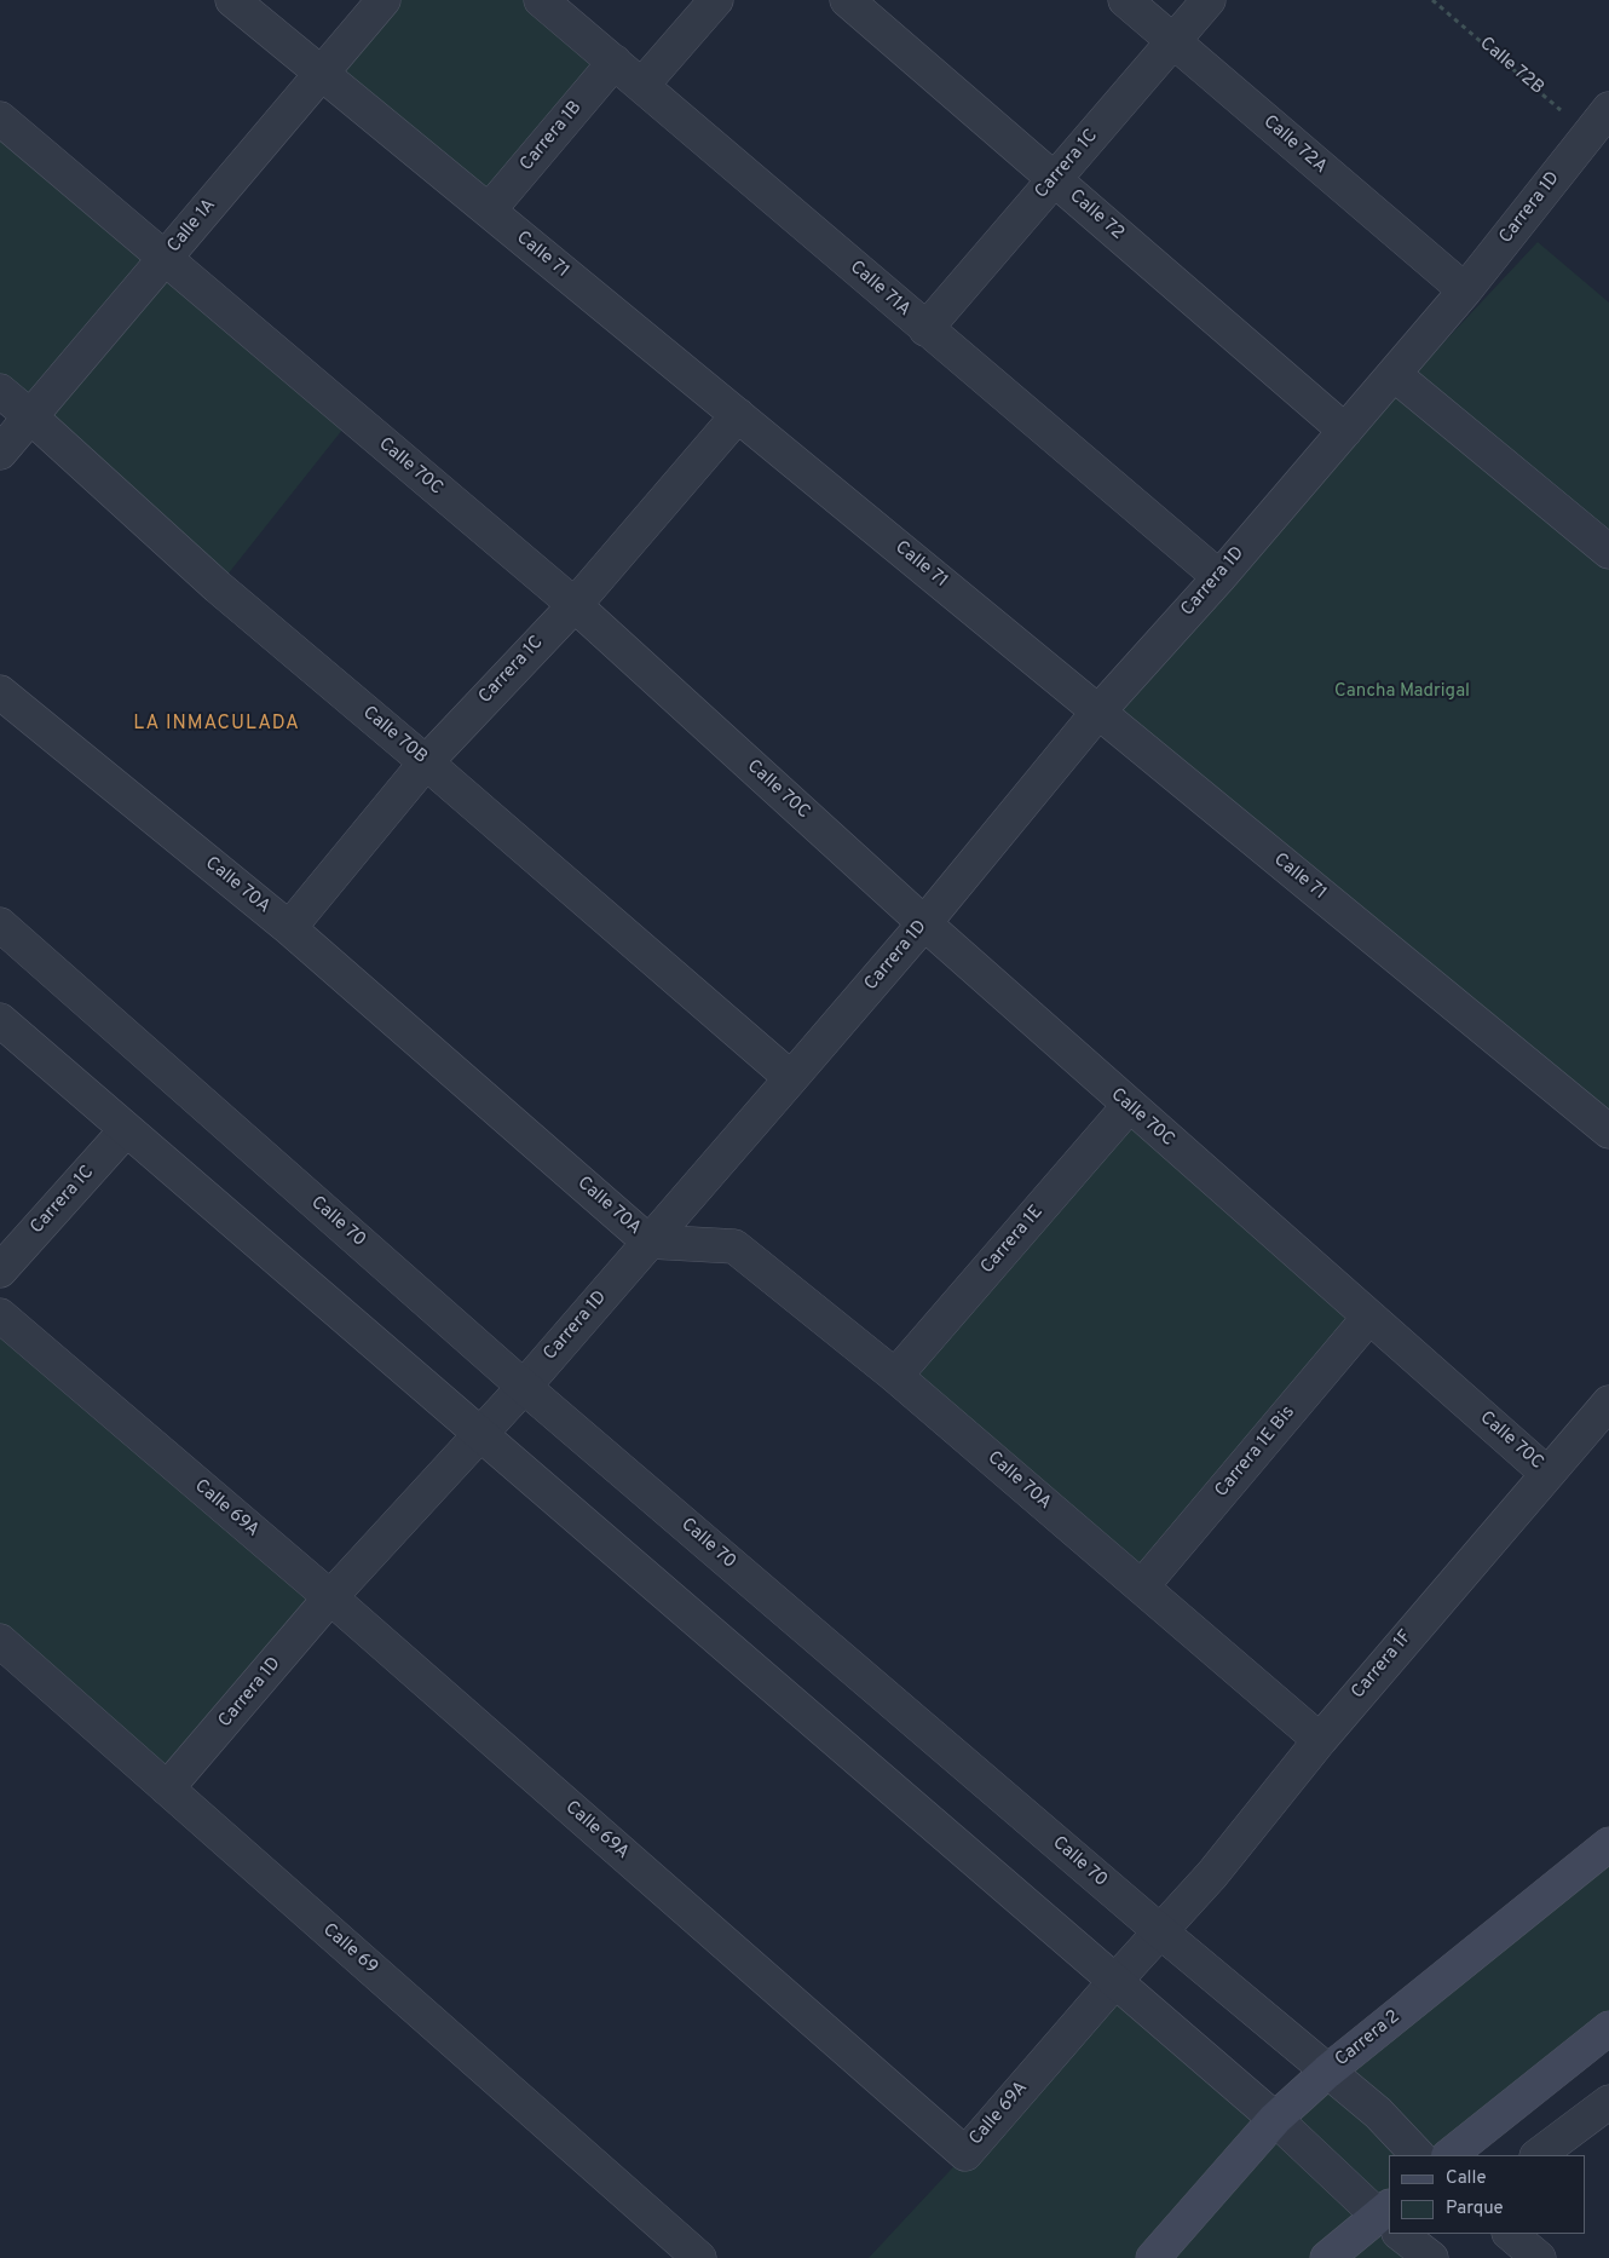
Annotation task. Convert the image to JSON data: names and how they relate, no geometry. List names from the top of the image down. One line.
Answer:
{"streets":{"main road":["Carrera 2"],"street":["Carrera 1B","Calle 72A","Carrera 1C","Carrera 1D","Calle 72","Calle 1A","Calle 71","Calle 71A","Calle 70C","Calle 70B","Calle 70A","Calle 70","Carrera 1E","Carrera 1E Bis","Calle 69A","Carrera 1F","Calle 69"],"path":["Calle 72B"]},"crossings":[["Calle 72B","Carrera 1D"],["Carrera 1B","Calle 71"],["Carrera 1B","Calle 71A"],["Calle 72A","Carrera 1C"],["Calle 72A","Carrera 1D"],["Carrera 1C","Calle 72"],["Carrera 1C","Calle 71"],["Carrera 1C","Calle 71A"],["Carrera 1C","Calle 70C"],["Carrera 1C","Calle 70B"],["Carrera 1C","Calle 70A"],["Carrera 1D","Calle 72"],["Carrera 1D","Calle 71"],["Carrera 1D","Calle 71A"],["Carrera 1D","Calle 70C"],["Carrera 1D","Calle 70B"],["Carrera 1D","Calle 70A"],["Carrera 1D","Calle 70"],["Carrera 1D","Calle 69A"],["Carrera 1D","Calle 69"],["Calle 1A","Calle 71"],["Calle 1A","Calle 70C"],["Calle 1A","Calle 70B"],["Calle 70C","Carrera 1E"],["Calle 70C","Carrera 1E Bis"],["Calle 70C","Carrera 1F"],["Calle 70A","Carrera 1E"],["Calle 70A","Carrera 1E Bis"],["Calle 70A","Carrera 1F"],["Calle 70","Calle 69A"],["Calle 70","Carrera 1F"],["Calle 70","Carrera 2"],["Calle 69A","Carrera 1F"]],"districts":["LA INMACULADA"],"parks":["Cancha Madrigal"],"legend":["Calle","Parque"]}
